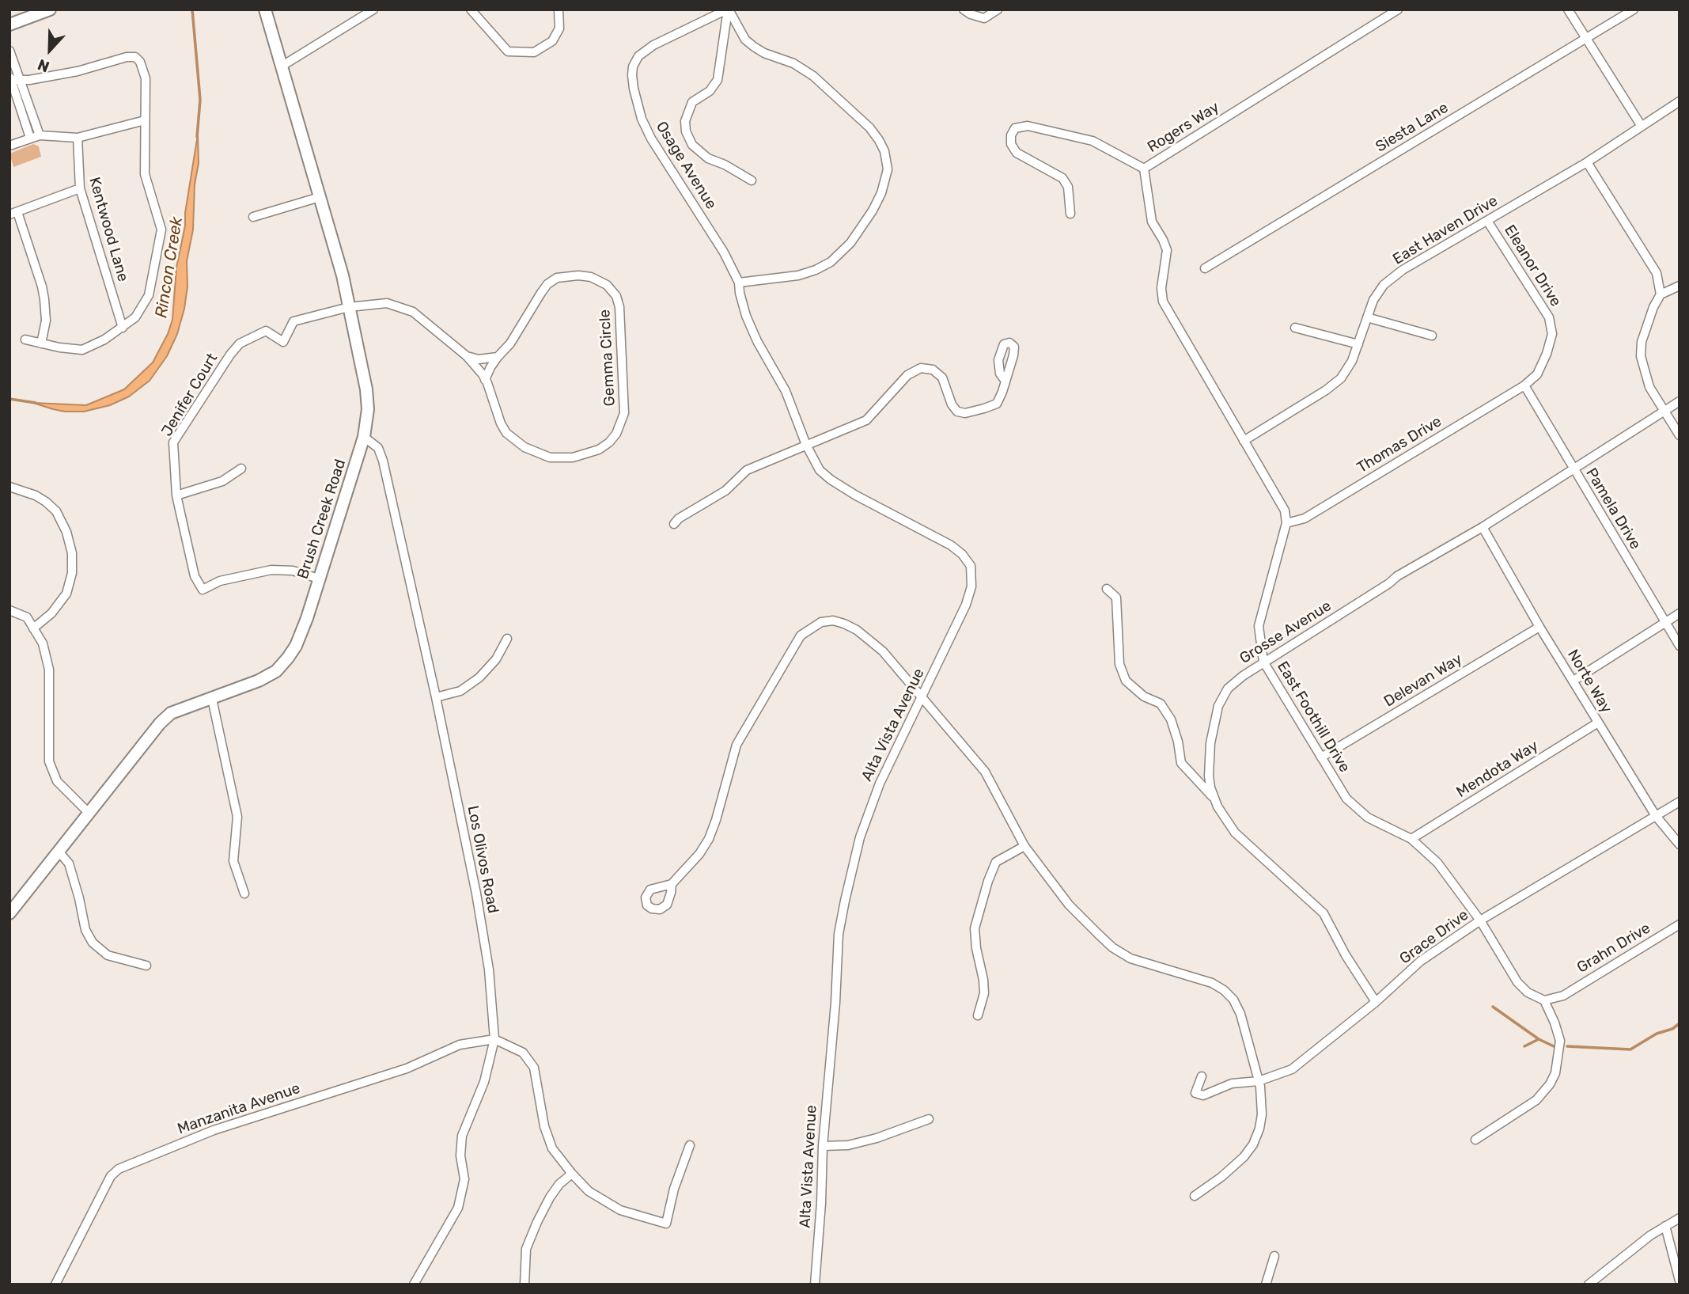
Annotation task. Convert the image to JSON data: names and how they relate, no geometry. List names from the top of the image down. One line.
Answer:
{"streets":{"street":["Rogers Way","Siesta Lane","Osage Avenue","Kentwood Lane","East Haven Drive","Eleanor Drive","Gemma Circle","Jenifer Court","Thomas Drive","Pamela Drive","Brush Creek Road","Grosse Avenue","Delevan Way","Norte Way","East Foothill Drive","Alta Vista Avenue","Mendota Way","Los Olivos Road","Grace Drive","Grahn Drive","Manzanita Avenue"]},"crossings":[["Osage Avenue","Alta Vista Avenue"],["East Haven Drive","Eleanor Drive"],["Eleanor Drive","Thomas Drive"],["Eleanor Drive","Pamela Drive"],["Gemma Circle","Jenifer Court"],["Gemma Circle","Brush Creek Road"],["Jenifer Court","Brush Creek Road"],["Thomas Drive","Pamela Drive"],["Thomas Drive","East Foothill Drive"],["Pamela Drive","Grosse Avenue"],["Brush Creek Road","Los Olivos Road"],["Grosse Avenue","Norte Way"],["Grosse Avenue","East Foothill Drive"],["Grosse Avenue","Grace Drive"],["Delevan Way","Norte Way"],["Delevan Way","East Foothill Drive"],["Norte Way","Mendota Way"],["Norte Way","Grace Drive"],["East Foothill Drive","Mendota Way"],["East Foothill Drive","Grace Drive"],["East Foothill Drive","Grahn Drive"],["Los Olivos Road","Manzanita Avenue"]],"water":["Rincon Creek"],"north":"bottom"}
